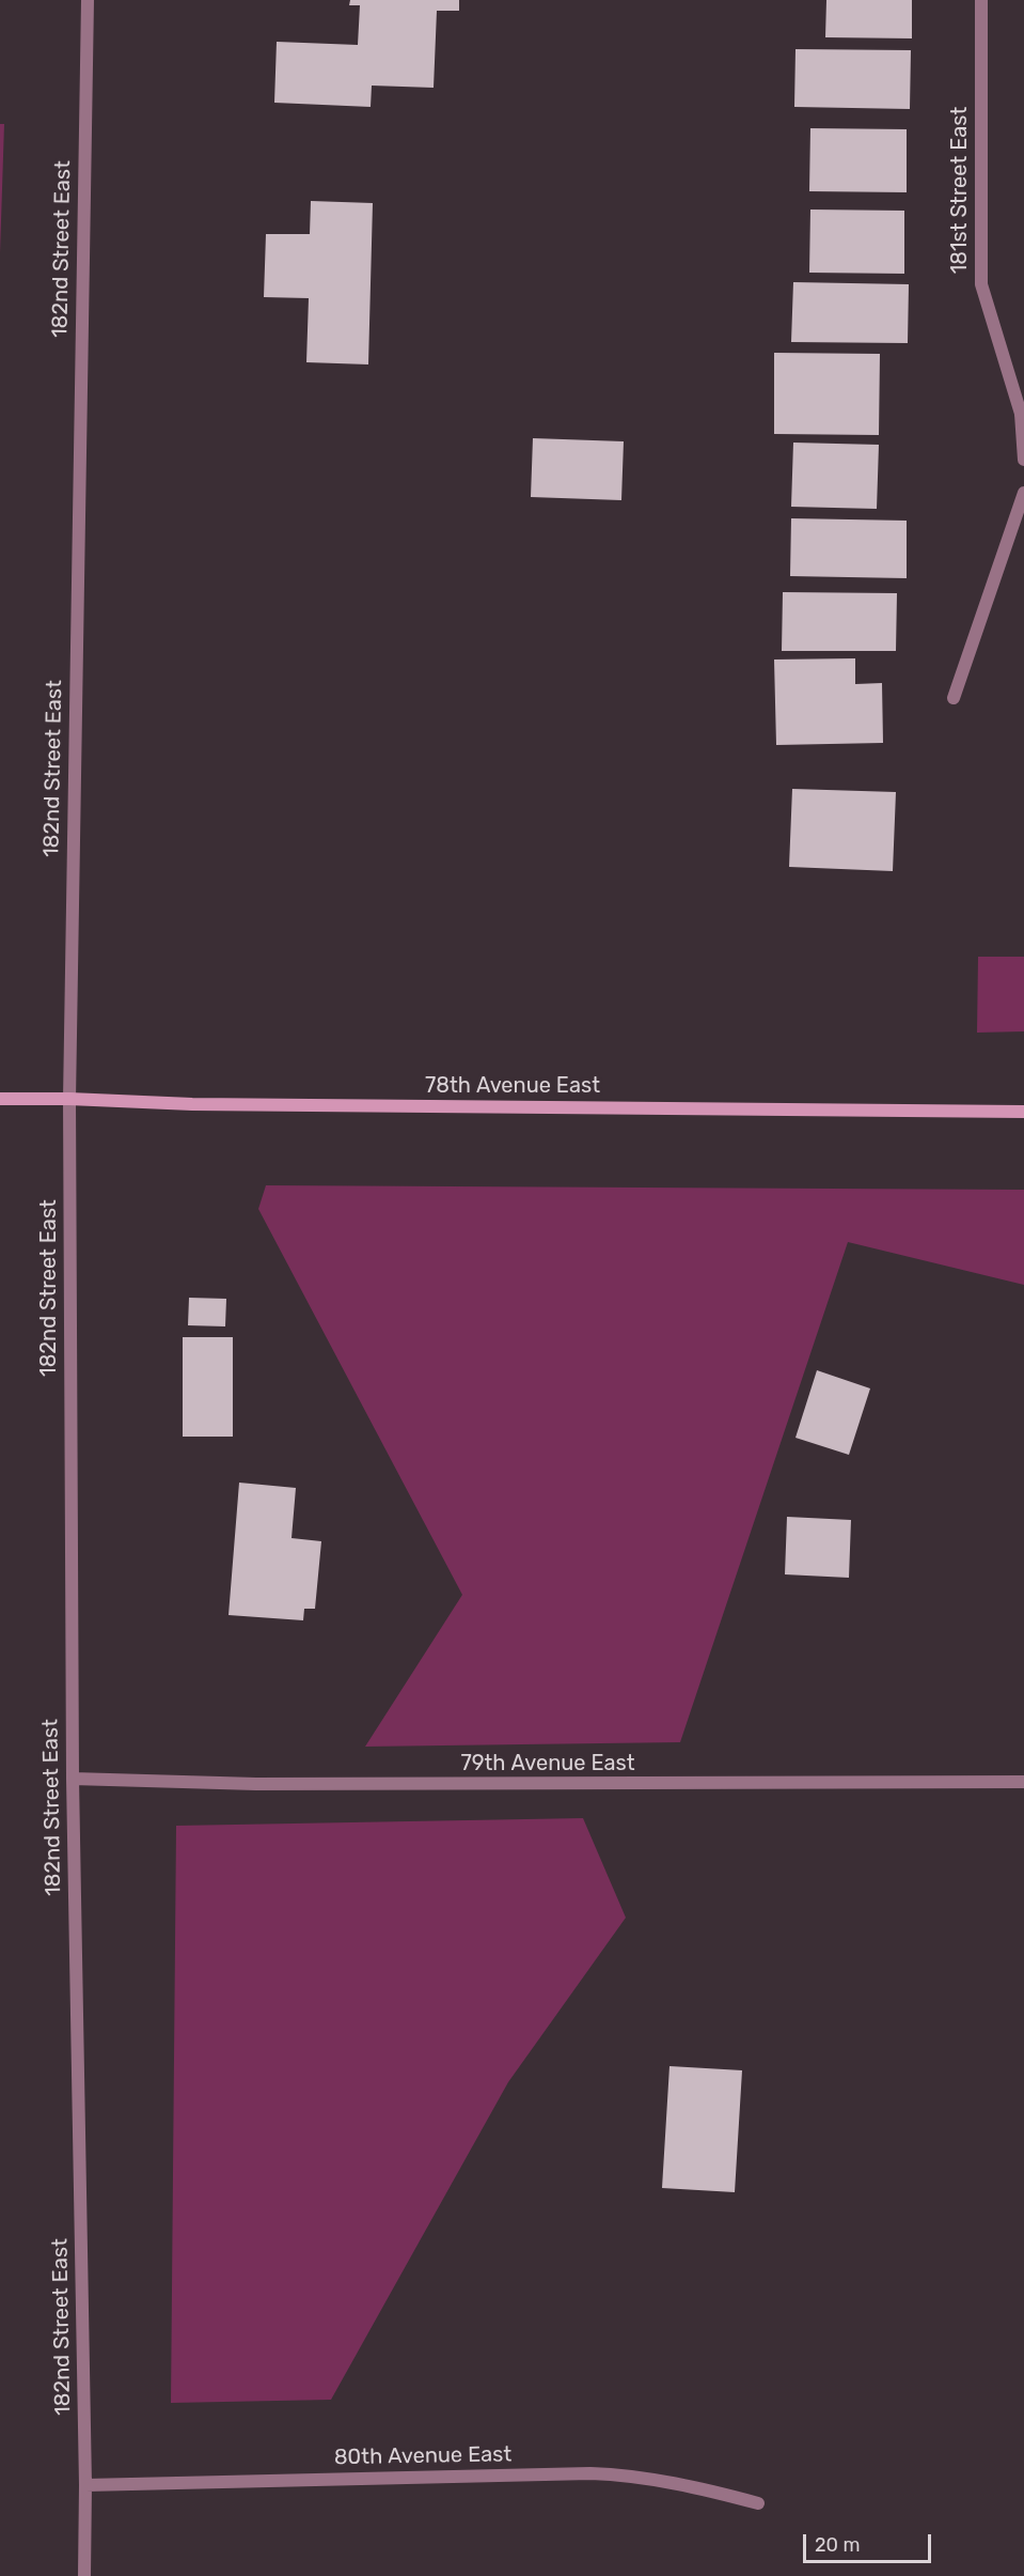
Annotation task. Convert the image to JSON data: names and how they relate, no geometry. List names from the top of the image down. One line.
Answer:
{"streets":{"street":["181st Street East","182nd Street East","78th Avenue East","79th Avenue East","80th Avenue East"]},"crossings":[["182nd Street East","78th Avenue East"],["182nd Street East","79th Avenue East"],["182nd Street East","80th Avenue East"]],"scale_bar":"20 m"}
